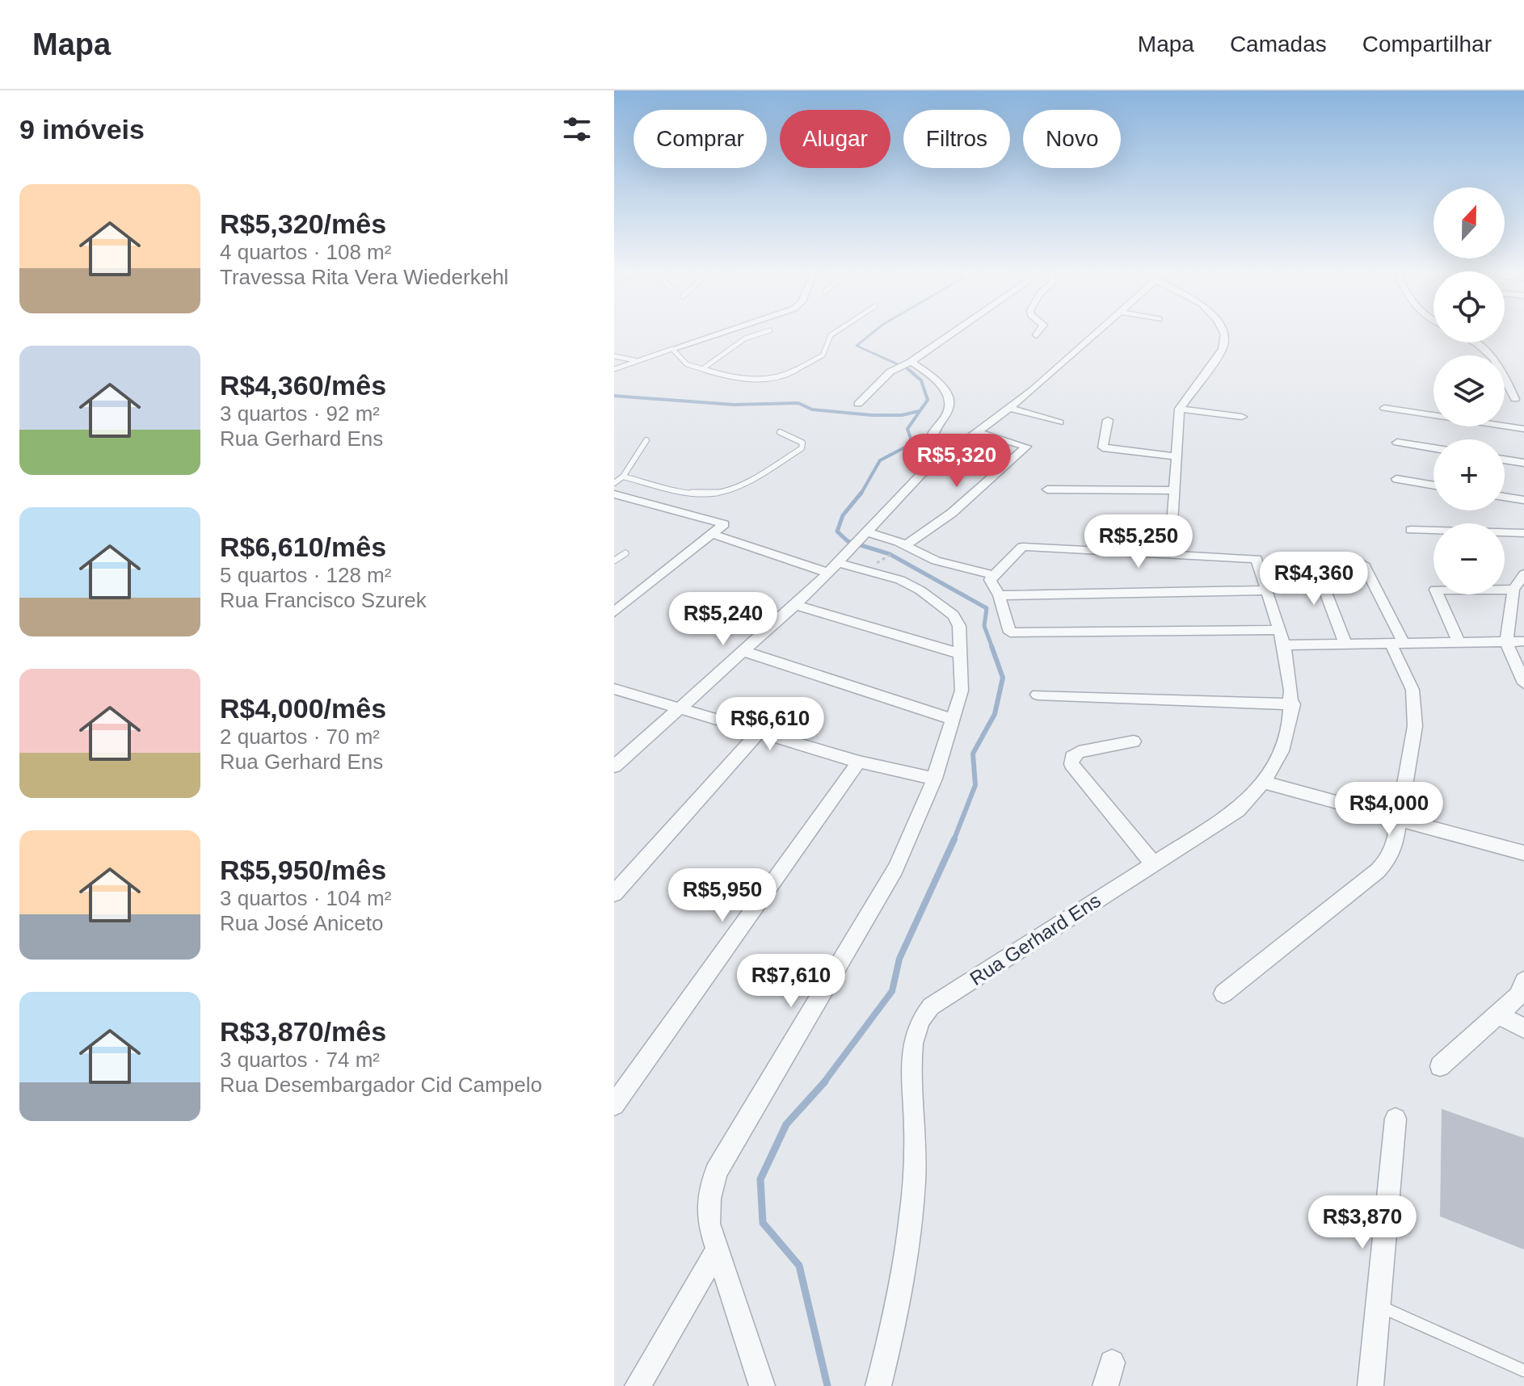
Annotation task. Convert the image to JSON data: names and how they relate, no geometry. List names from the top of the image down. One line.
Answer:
{"streets":{"street":["Rua Gerhard Ens"]},"north":"top","page":{"header":"Mapa","nav":["Mapa","Camadas","Compartilhar"],"heading":"9 imóveis","chip":["Comprar","Alugar","Filtros","Novo"],"list":[{"name":"R$5,320/mês","note":"4 quartos · 108 m² · Travessa Rita Vera Wiederkehl"},{"name":"R$4,360/mês","note":"3 quartos · 92 m² · Rua Gerhard Ens"},{"name":"R$6,610/mês","note":"5 quartos · 128 m² · Rua Francisco Szurek"},{"name":"R$4,000/mês","note":"2 quartos · 70 m² · Rua Gerhard Ens"},{"name":"R$5,950/mês","note":"3 quartos · 104 m² · Rua José Aniceto"},{"name":"R$3,870/mês","note":"3 quartos · 74 m² · Rua Desembargador Cid Campelo"}],"map_buttons":["+","−"],"price":["R$5,320","R$5,250","R$4,360","R$5,240","R$6,610","R$4,000","R$5,950","R$7,610","R$3,870"]}}
